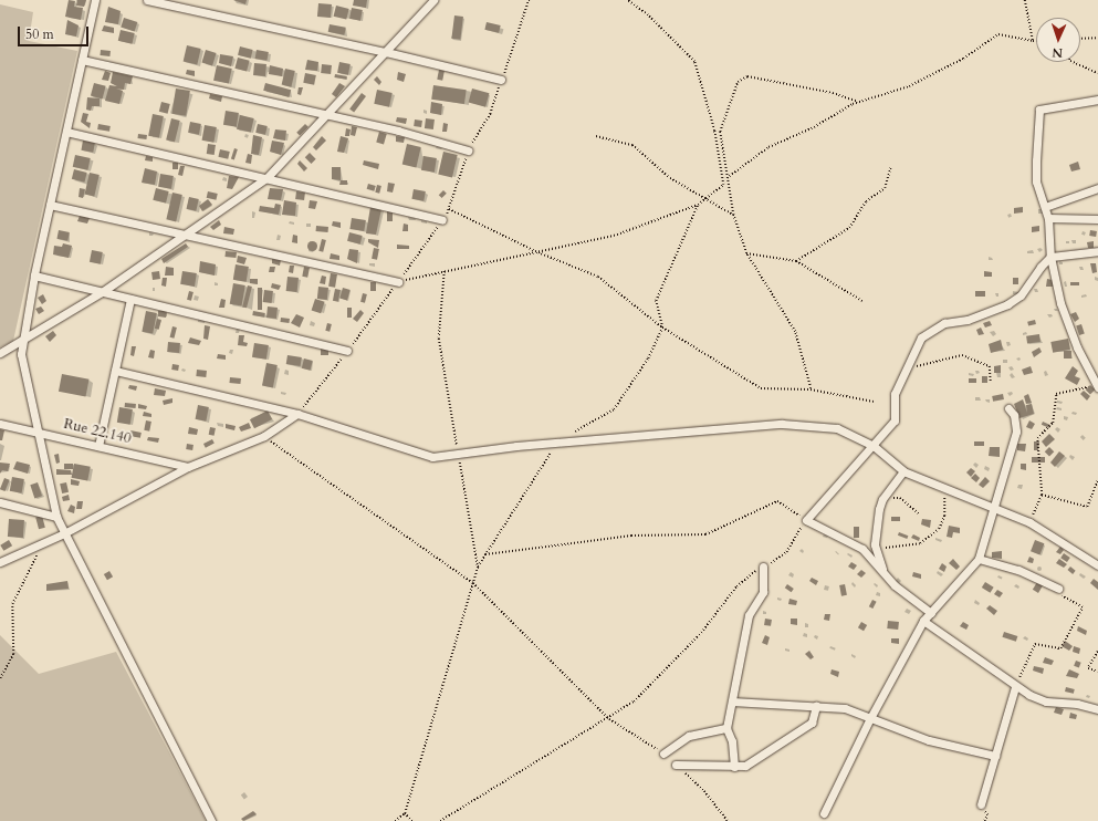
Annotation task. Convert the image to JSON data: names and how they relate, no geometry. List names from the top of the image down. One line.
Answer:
{"streets":{"street":["Rue 22.140"]},"scale_bar":"50 m","north":"bottom"}
